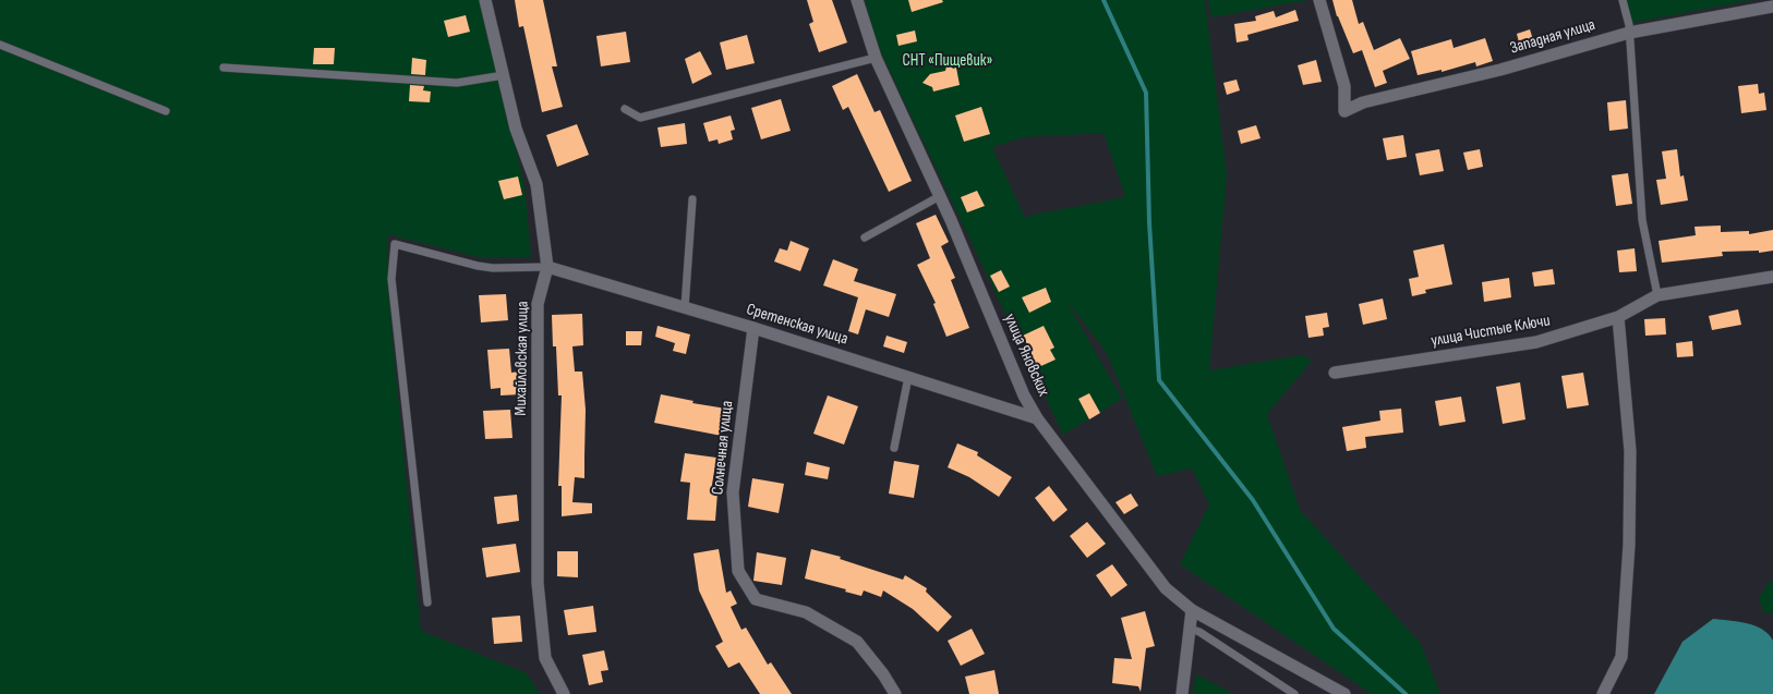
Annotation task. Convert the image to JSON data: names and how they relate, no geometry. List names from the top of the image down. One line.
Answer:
{"streets":{"street":["Западная улица","Сретенская улица","улица Чистые Ключи","улица Яновских","Михайловская улица","Солнечная улица"]},"crossings":[["Сретенская улица","улица Яновских"],["Сретенская улица","Михайловская улица"],["Сретенская улица","Солнечная улица"]],"parks":["СНТ «Пищевик»"]}
